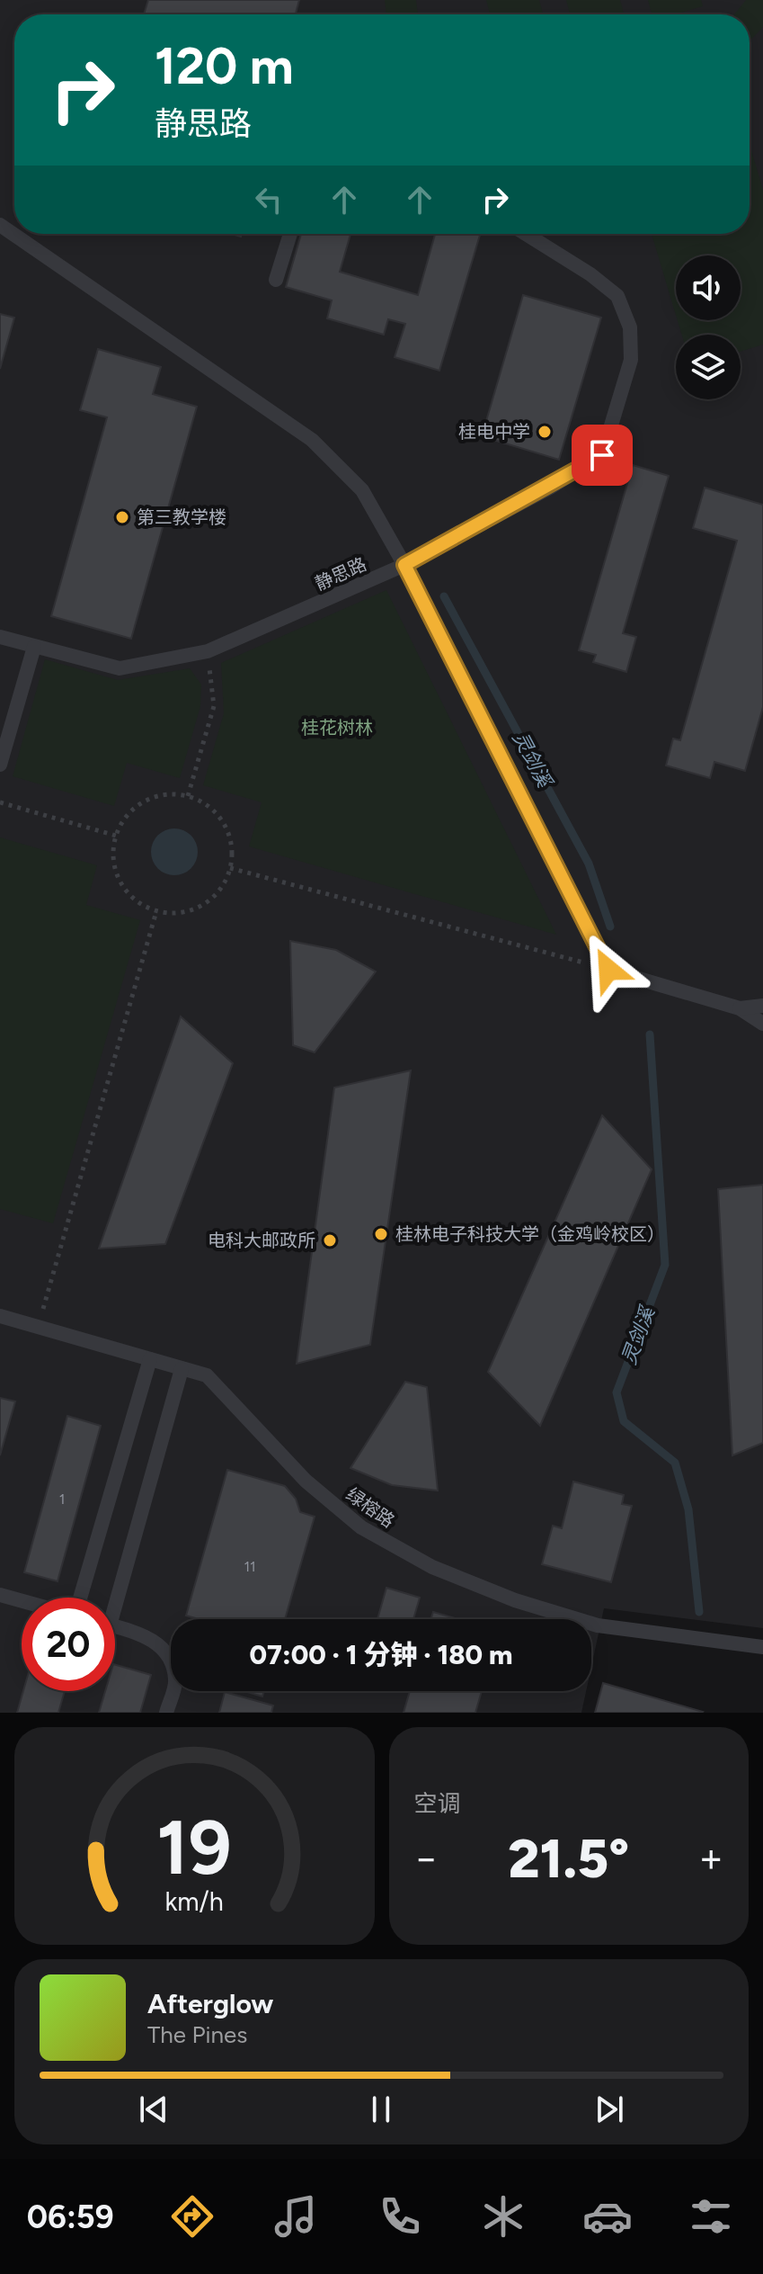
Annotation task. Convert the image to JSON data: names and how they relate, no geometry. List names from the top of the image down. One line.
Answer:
{"streets":{"lane":["静思路","绿榕路"]},"water":["灵剑溪"],"parks":["桂花树林"],"places":["桂电中学","第三教学楼","桂林电子科技大学（金鸡岭校区）","电科大邮政所"],"house_numbers":["1","11"],"page":{"turn":["120 m","静思路"],"limit":"20","trip":"07:00 · 1 分钟 · 180 m","tile":"空调","heat":["−","21.5°","+"],"song":["Afterglow","The Pines"],"tabs":"06:59","gauge":["19","km/h"]}}
